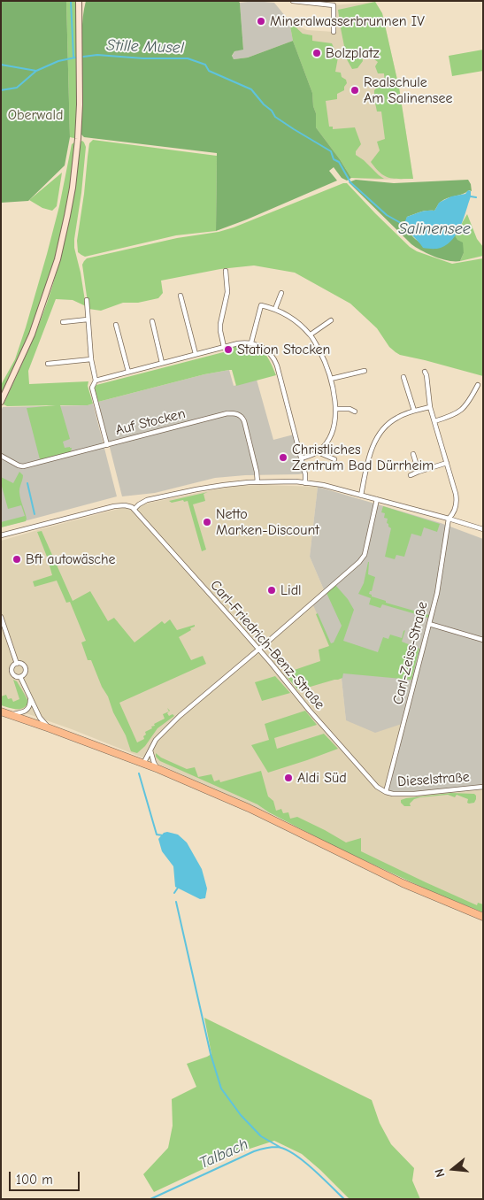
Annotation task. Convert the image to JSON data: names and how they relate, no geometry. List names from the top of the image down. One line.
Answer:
{"streets":{"street":["Auf Stocken","Carl-Friedrich-Benz-Straße","Carl-Zeiss-Straße","Dieselstraße"]},"crossings":[["Carl-Friedrich-Benz-Straße","Carl-Zeiss-Straße"],["Carl-Friedrich-Benz-Straße","Dieselstraße"],["Carl-Zeiss-Straße","Dieselstraße"]],"water":["Stille Musel","Salinensee","Talbach"],"parks":["Oberwald"],"places":["Mineralwasserbrunnen IV","Bolzplatz","Realschule Am Salinensee","Station Stocken","Christliches Zentrum Bad Dürrheim","Netto Marken-Discount","Bft autowäsche","Lidl","Aldi Süd"],"scale_bar":"100 m","north":"left"}
